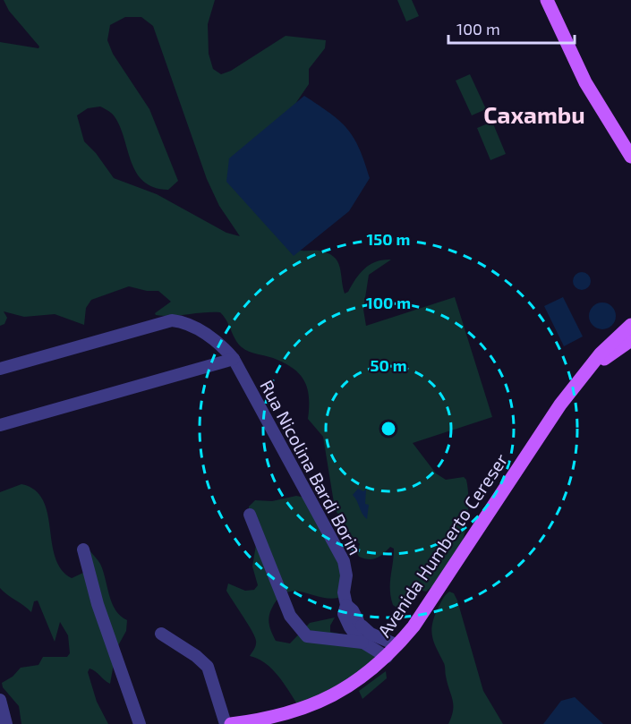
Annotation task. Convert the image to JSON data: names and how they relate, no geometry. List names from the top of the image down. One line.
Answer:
{"streets":{"main road":["Avenida Humberto Cereser"],"street":["Rua Nicolina Bardi Borin"]},"crossings":[["Rua Nicolina Bardi Borin","Avenida Humberto Cereser"]],"districts":["Caxambu"],"scale_bar":"100 m","rings":["150 m","100 m","50 m"]}
